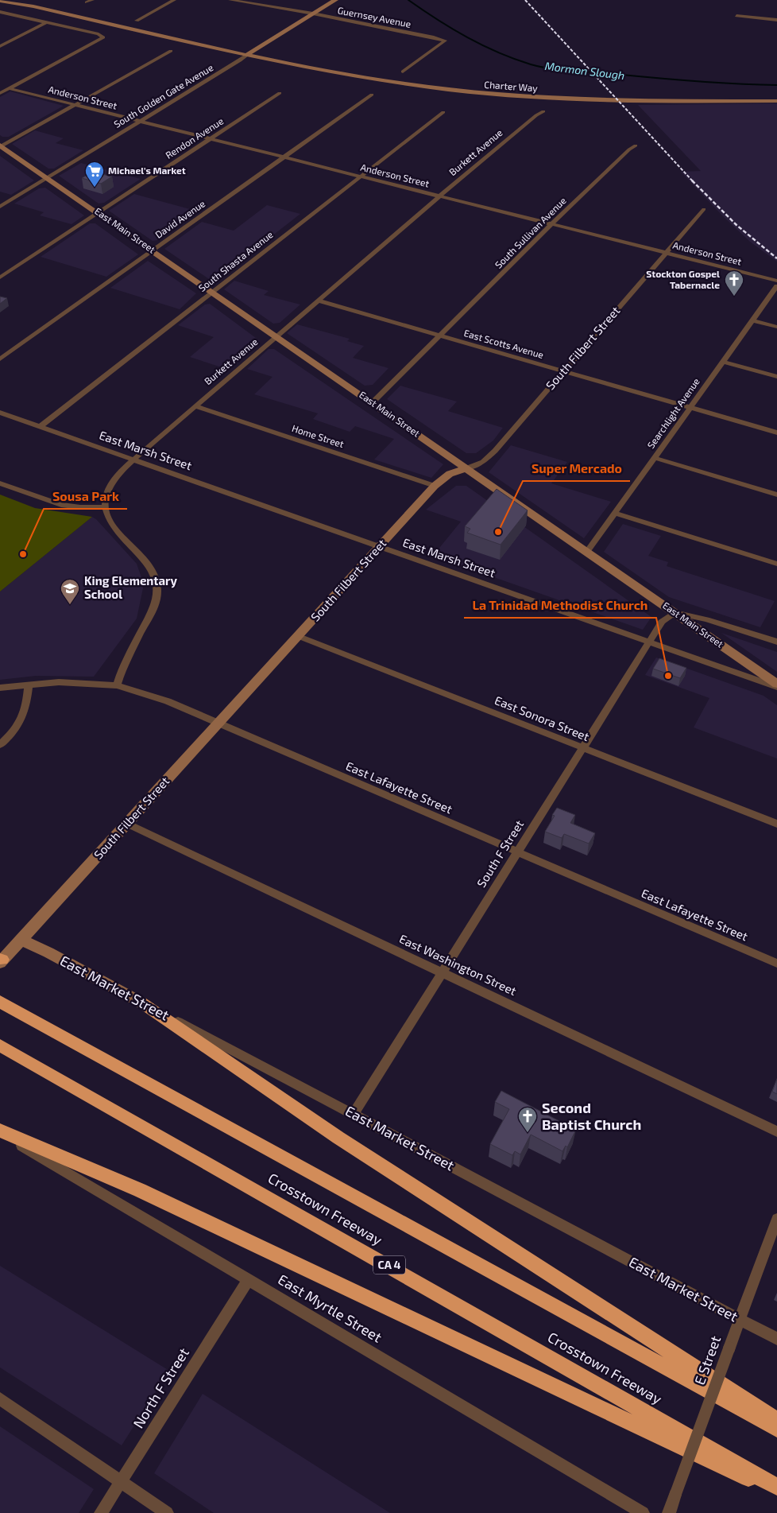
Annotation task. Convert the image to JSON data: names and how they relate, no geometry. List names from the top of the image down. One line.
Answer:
{"streets":{"highway":["Crosstown Freeway","CA 4"],"main road":["Charter Way","South Golden Gate Avenue","East Main Street","South Filbert Street","East Market Street"],"street":["Guernsey Avenue","Anderson Street","Rendon Avenue","Burkett Avenue","David Avenue","South Sullivan Avenue","South Shasta Avenue","East Scotts Avenue","Searchlight Avenue","Home Street","East Marsh Street","East Sonora Street","East Lafayette Street","South F Street","East Washington Street","East Myrtle Street","E Street","North F Street"]},"crossings":[["Guernsey Avenue","South Golden Gate Avenue"],["Charter Way","South Golden Gate Avenue"],["South Golden Gate Avenue","Anderson Street"],["South Golden Gate Avenue","East Main Street"],["Anderson Street","Rendon Avenue"],["Anderson Street","Burkett Avenue"],["Anderson Street","David Avenue"],["Anderson Street","South Sullivan Avenue"],["Anderson Street","South Shasta Avenue"],["Anderson Street","South Filbert Street"],["Rendon Avenue","East Main Street"],["Burkett Avenue","East Main Street"],["Burkett Avenue","East Scotts Avenue"],["Burkett Avenue","Home Street"],["Burkett Avenue","East Marsh Street"],["David Avenue","East Main Street"],["East Main Street","South Sullivan Avenue"],["East Main Street","South Shasta Avenue"],["East Main Street","South Filbert Street"],["East Main Street","Searchlight Avenue"],["East Main Street","East Marsh Street"],["East Main Street","South F Street"],["South Sullivan Avenue","East Scotts Avenue"],["South Shasta Avenue","East Marsh Street"],["East Scotts Avenue","South Filbert Street"],["East Scotts Avenue","Searchlight Avenue"],["South Filbert Street","Home Street"],["South Filbert Street","East Marsh Street"],["South Filbert Street","East Sonora Street"],["South Filbert Street","East Lafayette Street"],["South Filbert Street","East Washington Street"],["South Filbert Street","East Market Street"],["East Marsh Street","South F Street"],["East Sonora Street","South F Street"],["East Lafayette Street","South F Street"],["South F Street","East Washington Street"],["South F Street","East Market Street"],["East Market Street","E Street"],["East Myrtle Street","North F Street"]],"water":["Mormon Slough"],"places":{"supermarket":["Michael's Market"],"church":["Stockton Gospel Tabernacle","Second Baptist Church"],"other":["Super Mercado","Sousa Park","La Trinidad Methodist Church"],"school or university":["King Elementary School"]}}
